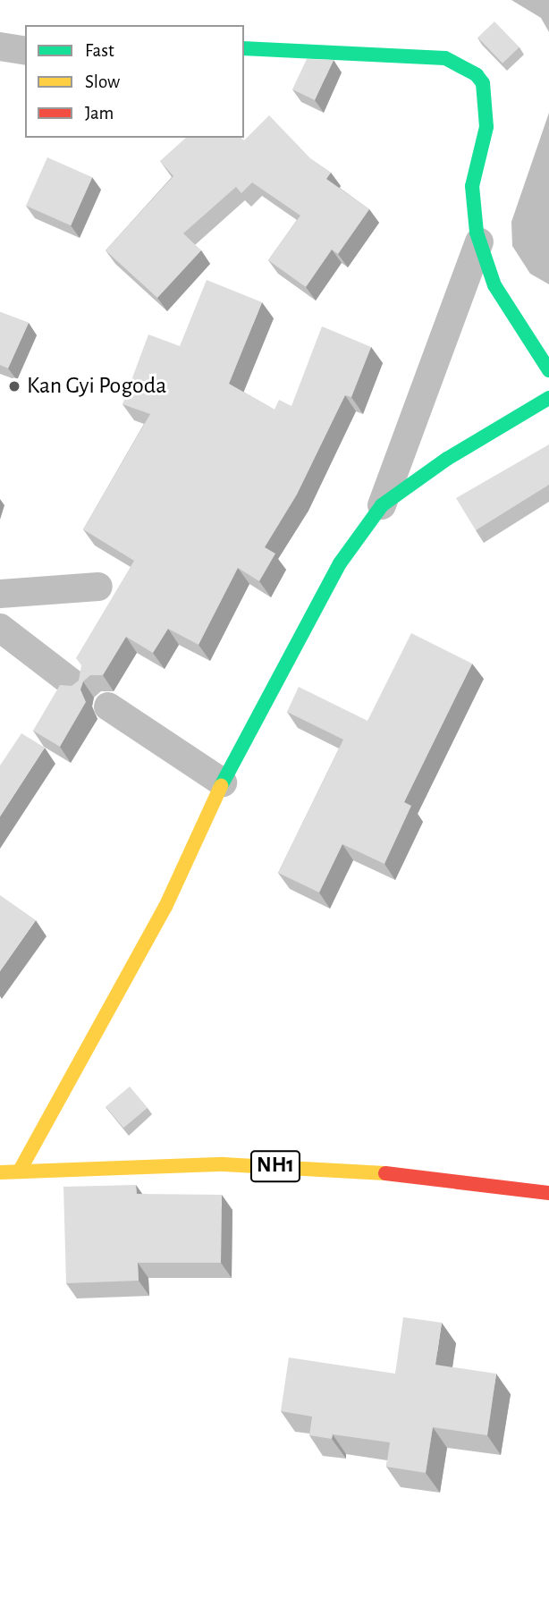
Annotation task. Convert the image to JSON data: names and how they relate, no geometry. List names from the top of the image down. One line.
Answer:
{"streets":{"main road":["NH1"]},"places":["Kan Gyi Pogoda"],"legend":["Fast","Slow","Jam"]}
